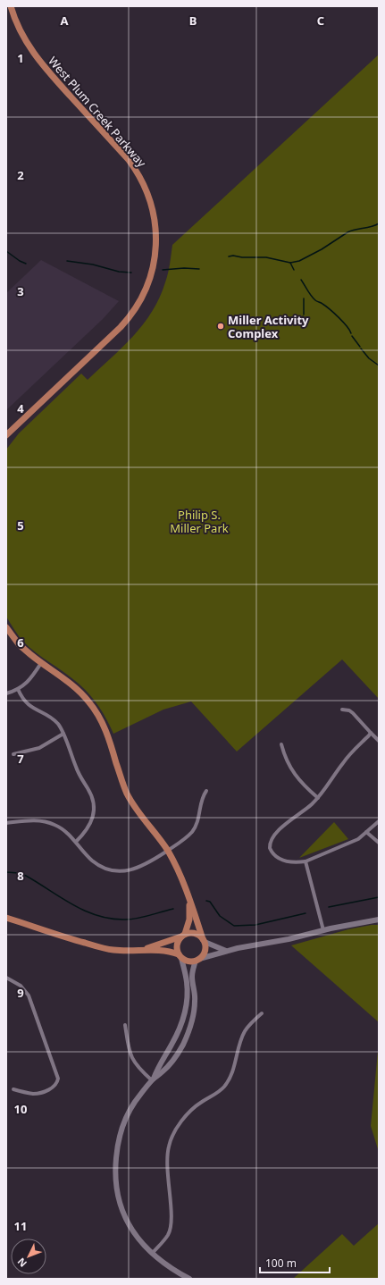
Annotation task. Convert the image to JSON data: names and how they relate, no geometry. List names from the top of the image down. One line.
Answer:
{"streets":{"main road":["West Plum Creek Parkway"]},"parks":["Philip S. Miller Park"],"places":["Miller Activity Complex"],"scale_bar":"100 m","north":"bottom left","grid":{"columns":["A","B","C"],"rows":["1","2","3","4","5","6","7","8","9","10","11"]}}
